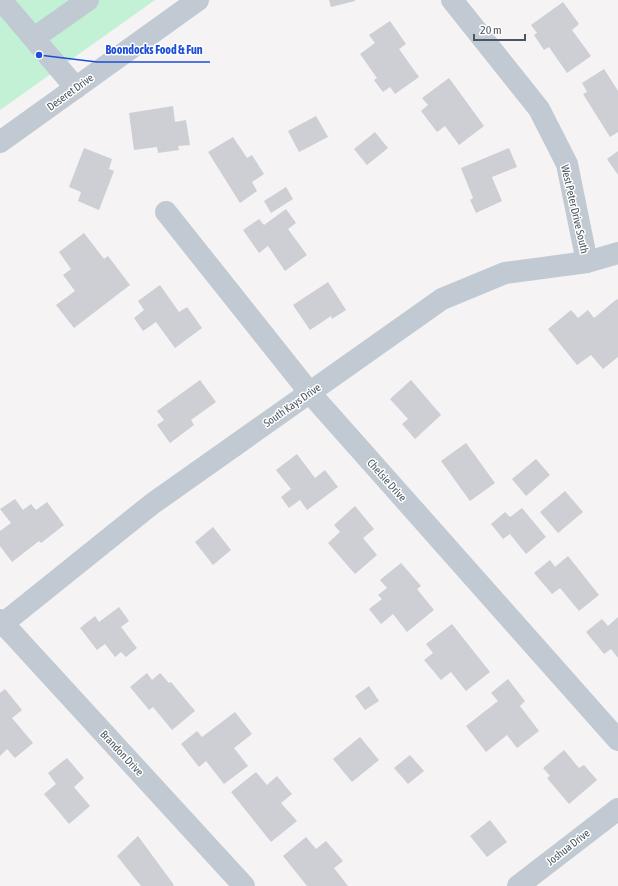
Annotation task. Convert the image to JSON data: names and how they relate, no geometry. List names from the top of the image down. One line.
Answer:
{"streets":{"street":["Deseret Drive","West Peter Drive South","South Kays Drive","Chelsie Drive","Brandon Drive","Joshua Drive"]},"crossings":[["West Peter Drive South","South Kays Drive"],["South Kays Drive","Chelsie Drive"],["South Kays Drive","Brandon Drive"]],"places":["Boondocks Food & Fun"],"scale_bar":"20 m"}
